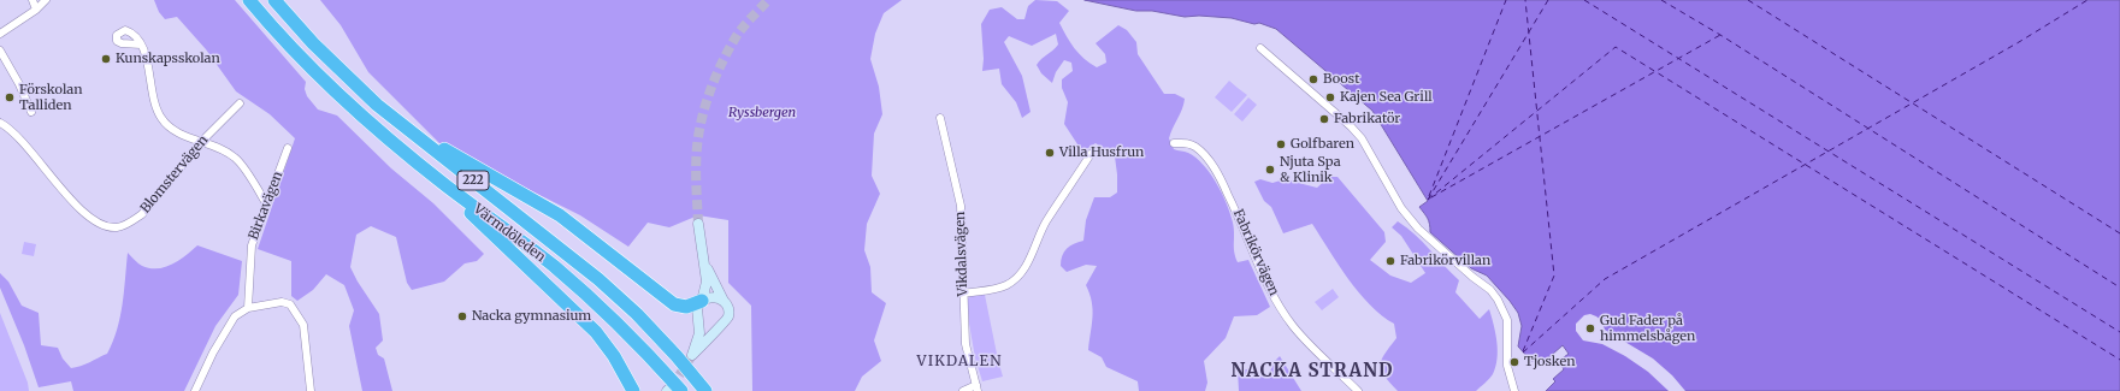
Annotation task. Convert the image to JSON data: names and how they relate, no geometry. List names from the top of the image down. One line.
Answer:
{"streets":{"highway":["222","Värmdöleden"],"street":["Blomstervägen","Birkavägen","Fabrikörvägen","Vikdalsvägen"]},"districts":["VIKDALEN","NACKA STRAND"],"parks":["Ryssbergen"],"places":["Kunskapsskolan","Boost","Förskolan Talliden","Kajen Sea Grill","Fabrikatör","Golfbaren","Villa Husfrun","Njuta Spa & Klinik","Fabrikörvillan","Nacka gymnasium","Gud Fader på himmelsbågen","Tjosken"]}
